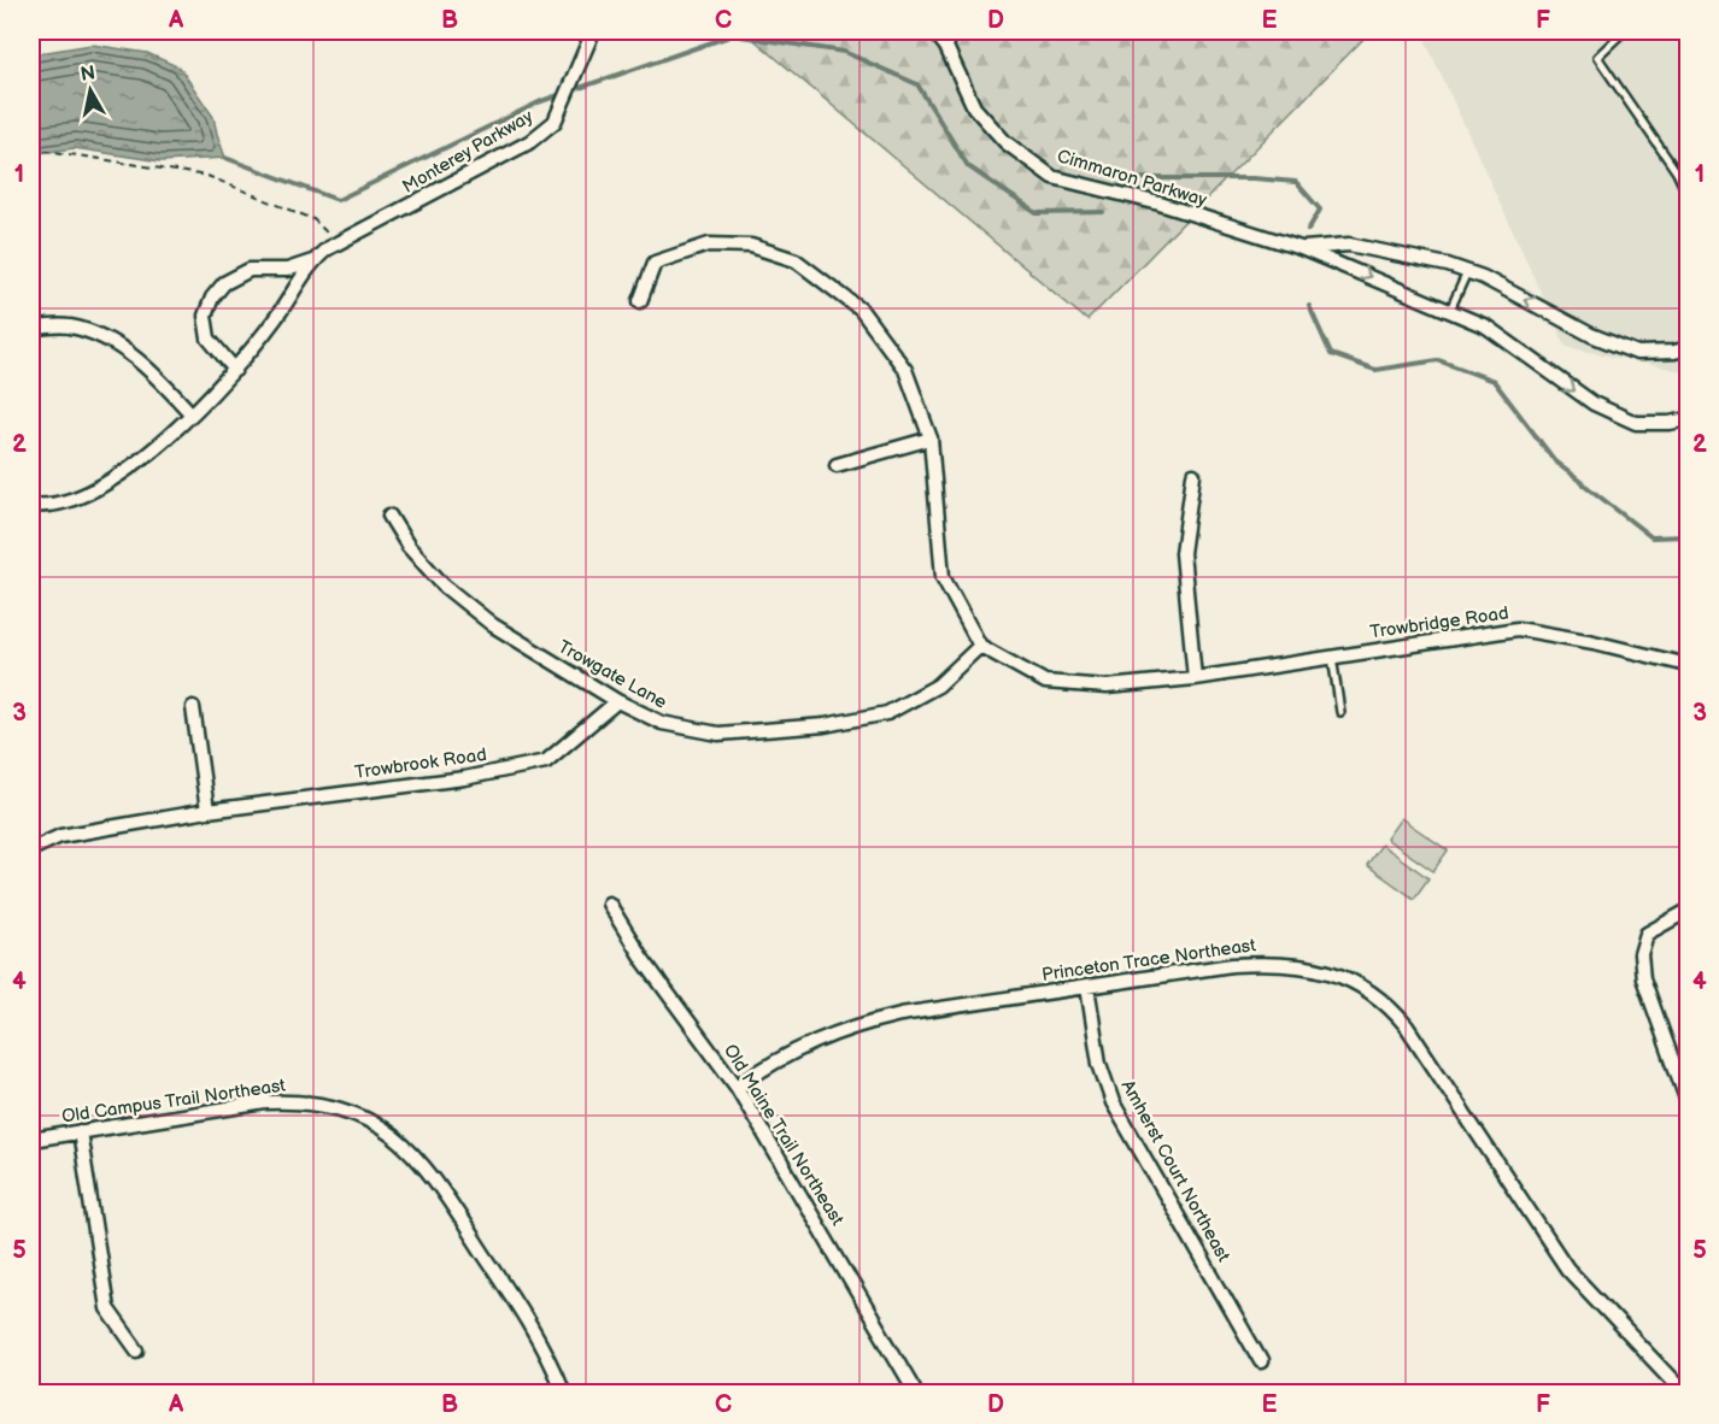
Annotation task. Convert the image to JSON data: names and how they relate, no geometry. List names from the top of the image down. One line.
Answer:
{"streets":{"street":["Monterey Parkway","Cimmaron Parkway","Trowbridge Road","Trowgate Lane","Trowbrook Road","Princeton Trace Northeast","Old Campus Trail Northeast","Old Maine Trail Northeast","Amherst Court Northeast"]},"crossings":[["Trowbridge Road","Trowgate Lane"],["Trowgate Lane","Trowbrook Road"],["Princeton Trace Northeast","Old Maine Trail Northeast"],["Princeton Trace Northeast","Amherst Court Northeast"]],"north":"top","grid":{"columns":["A","B","C","D","E","F"],"rows":["1","2","3","4","5"]}}
